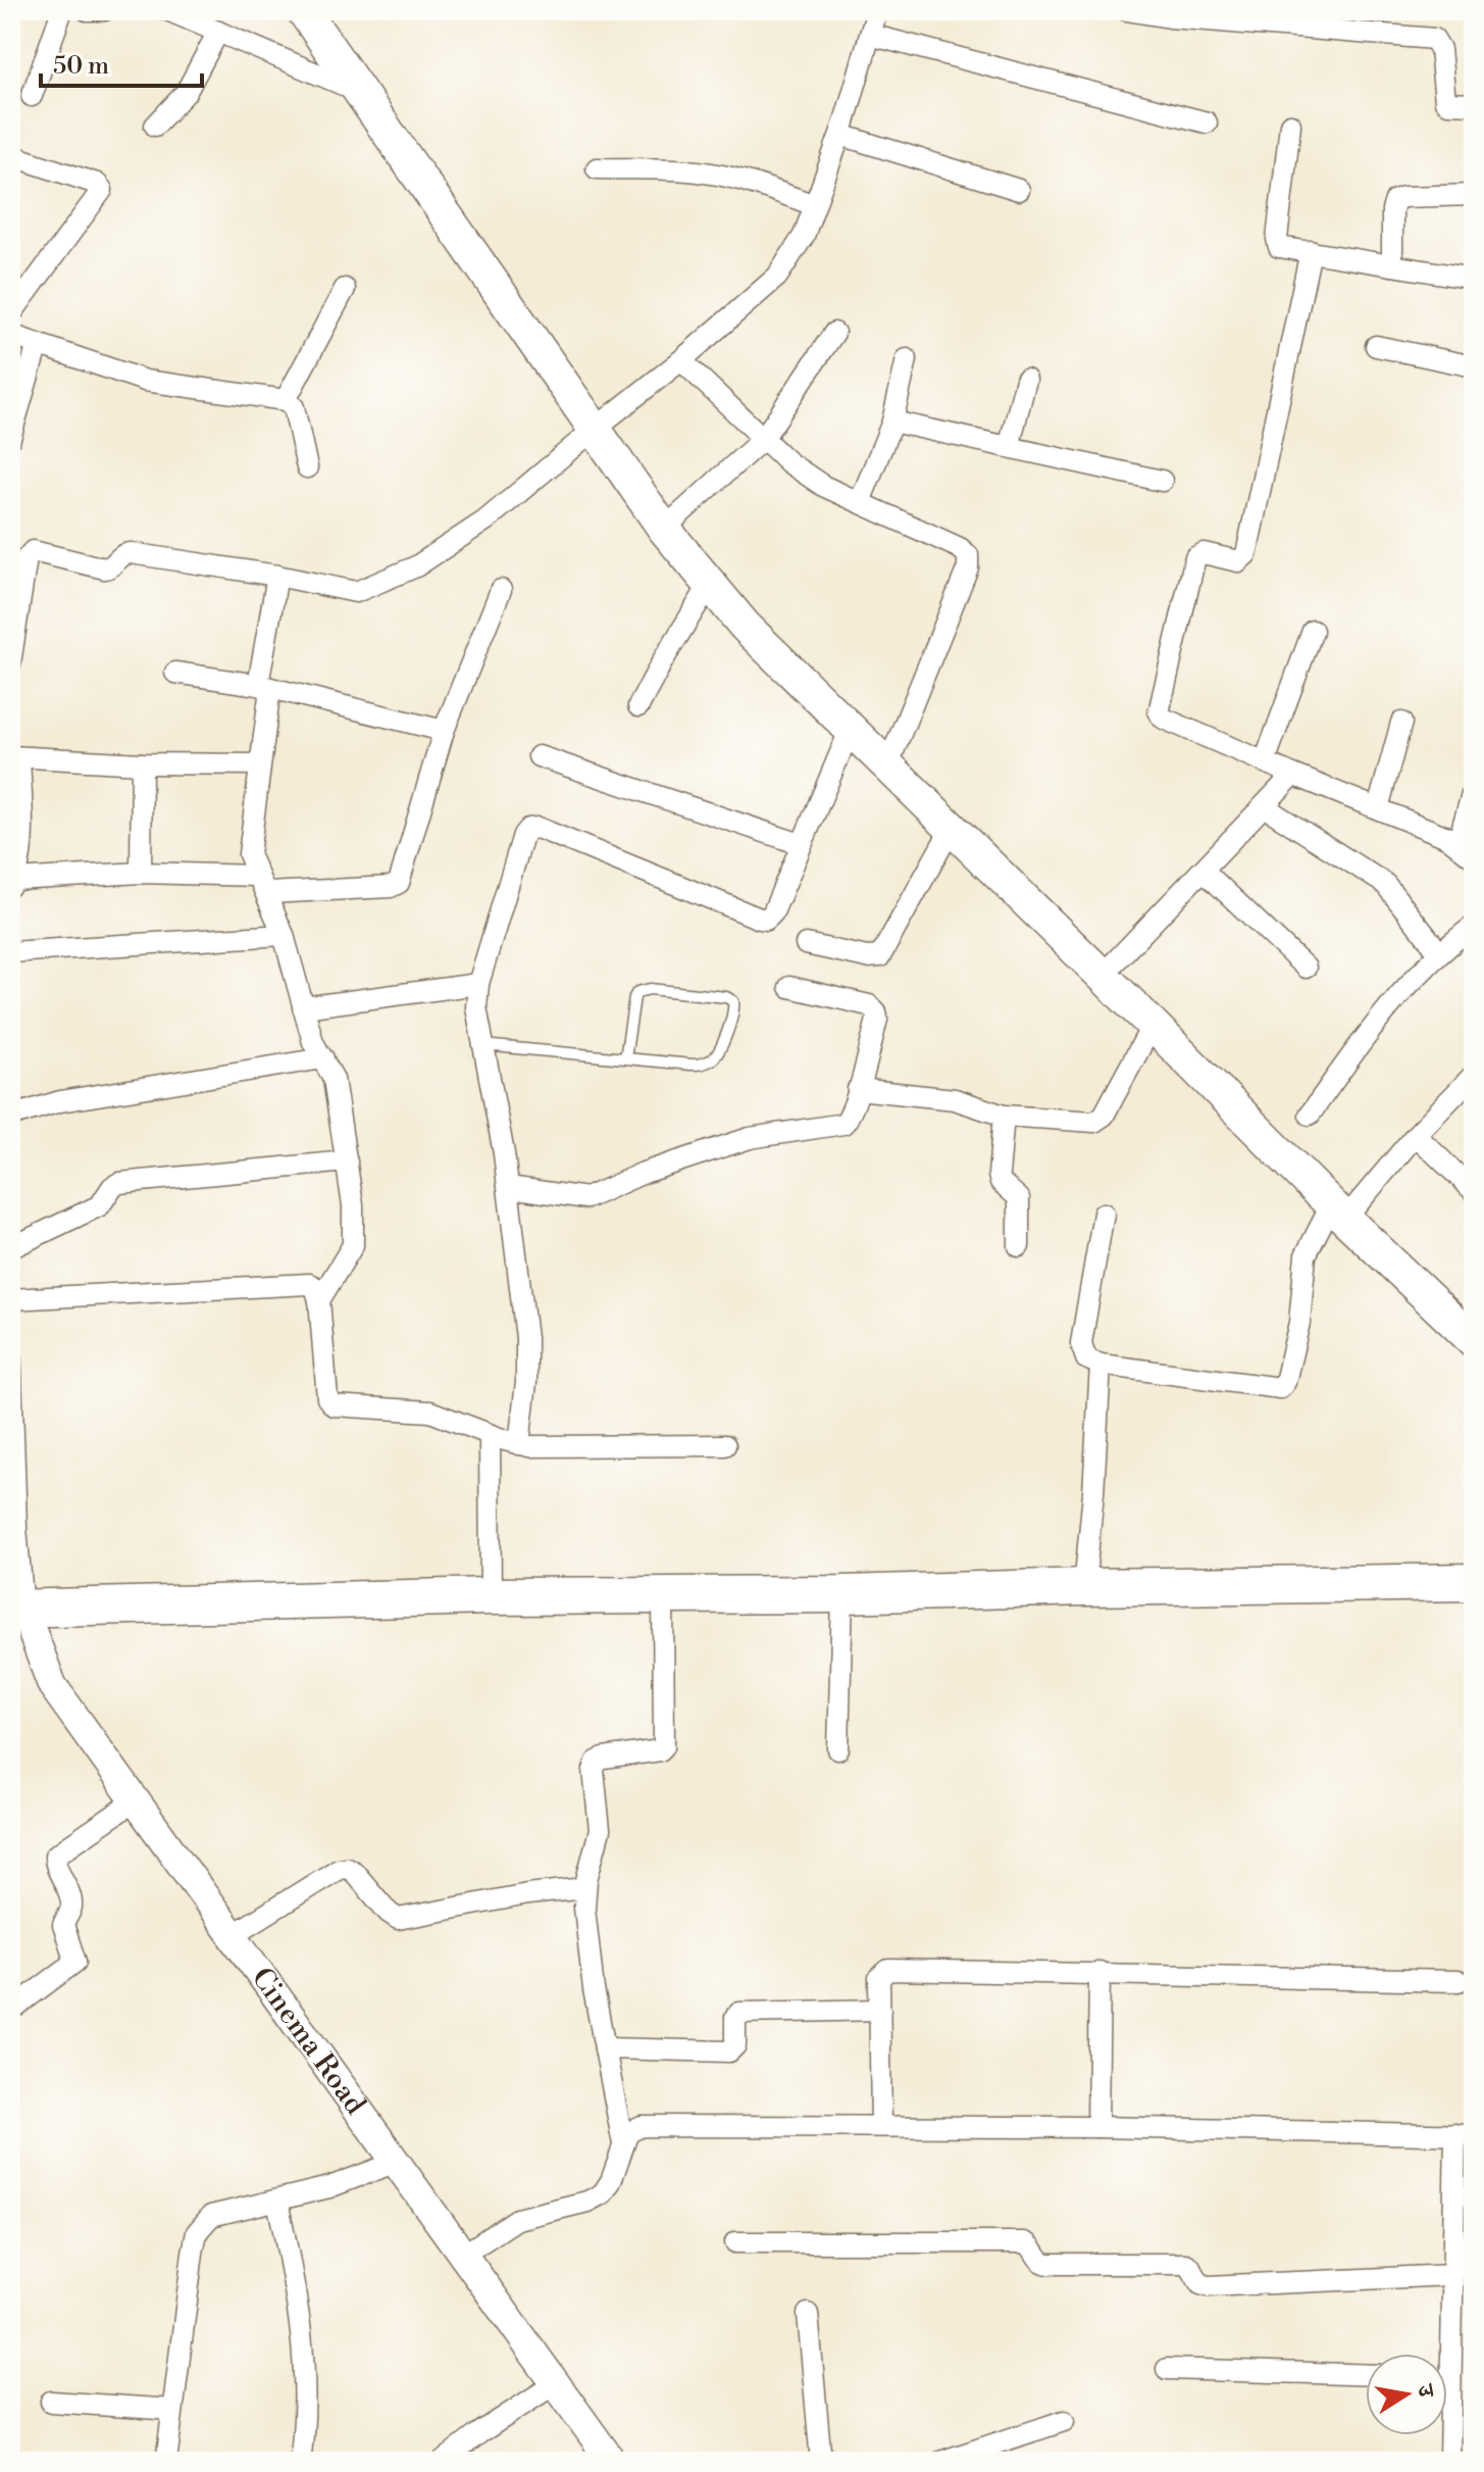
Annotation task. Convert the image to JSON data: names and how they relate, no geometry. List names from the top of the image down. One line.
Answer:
{"streets":{"street":["Cinema Road"]},"scale_bar":"50 m","north":"right"}
